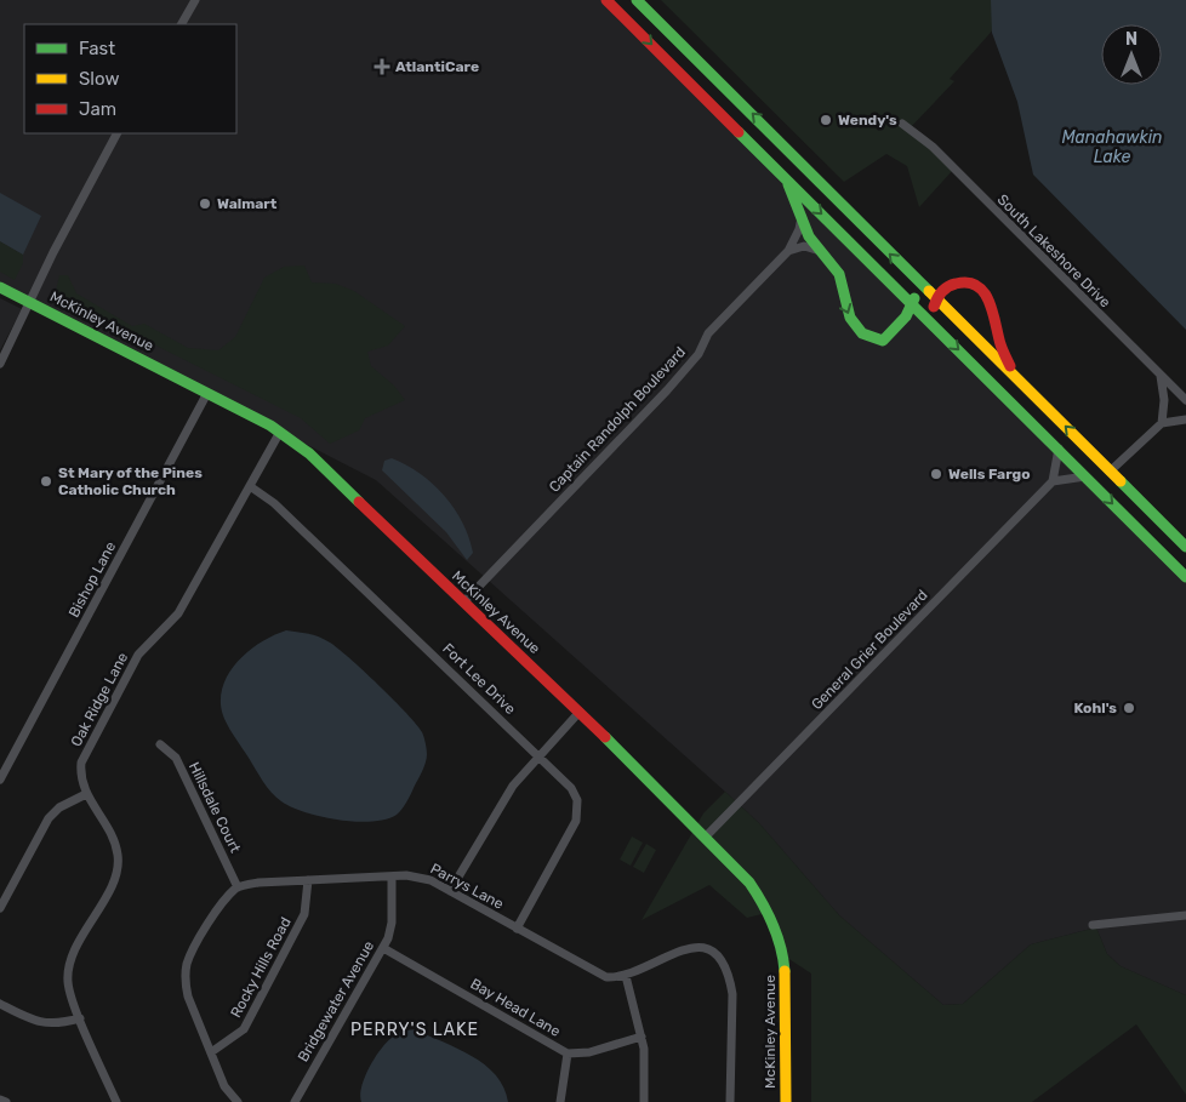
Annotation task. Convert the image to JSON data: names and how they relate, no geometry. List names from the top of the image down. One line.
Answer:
{"streets":{"main road":["McKinley Avenue"],"street":["South Lakeshore Drive","Captain Randolph Boulevard","Bishop Lane","General Grier Boulevard","Fort Lee Drive","Oak Ridge Lane","Hillsdale Court","Parrys Lane","Rocky Hills Road","Bridgewater Avenue","Bay Head Lane"]},"crossings":[["McKinley Avenue","Captain Randolph Boulevard"],["McKinley Avenue","Bishop Lane"],["McKinley Avenue","General Grier Boulevard"],["McKinley Avenue","Oak Ridge Lane"],["Fort Lee Drive","Oak Ridge Lane"],["Fort Lee Drive","Parrys Lane"],["Hillsdale Court","Parrys Lane"],["Parrys Lane","Rocky Hills Road"],["Parrys Lane","Bridgewater Avenue"],["Bridgewater Avenue","Bay Head Lane"]],"districts":["PERRY'S LAKE"],"water":["Manahawkin Lake"],"places":{"health":["AtlantiCare"],"other":["Wendy's","Walmart","Wells Fargo","St Mary of the Pines Catholic Church","Kohl's"]},"legend":["Fast","Slow","Jam"],"north":"top"}
